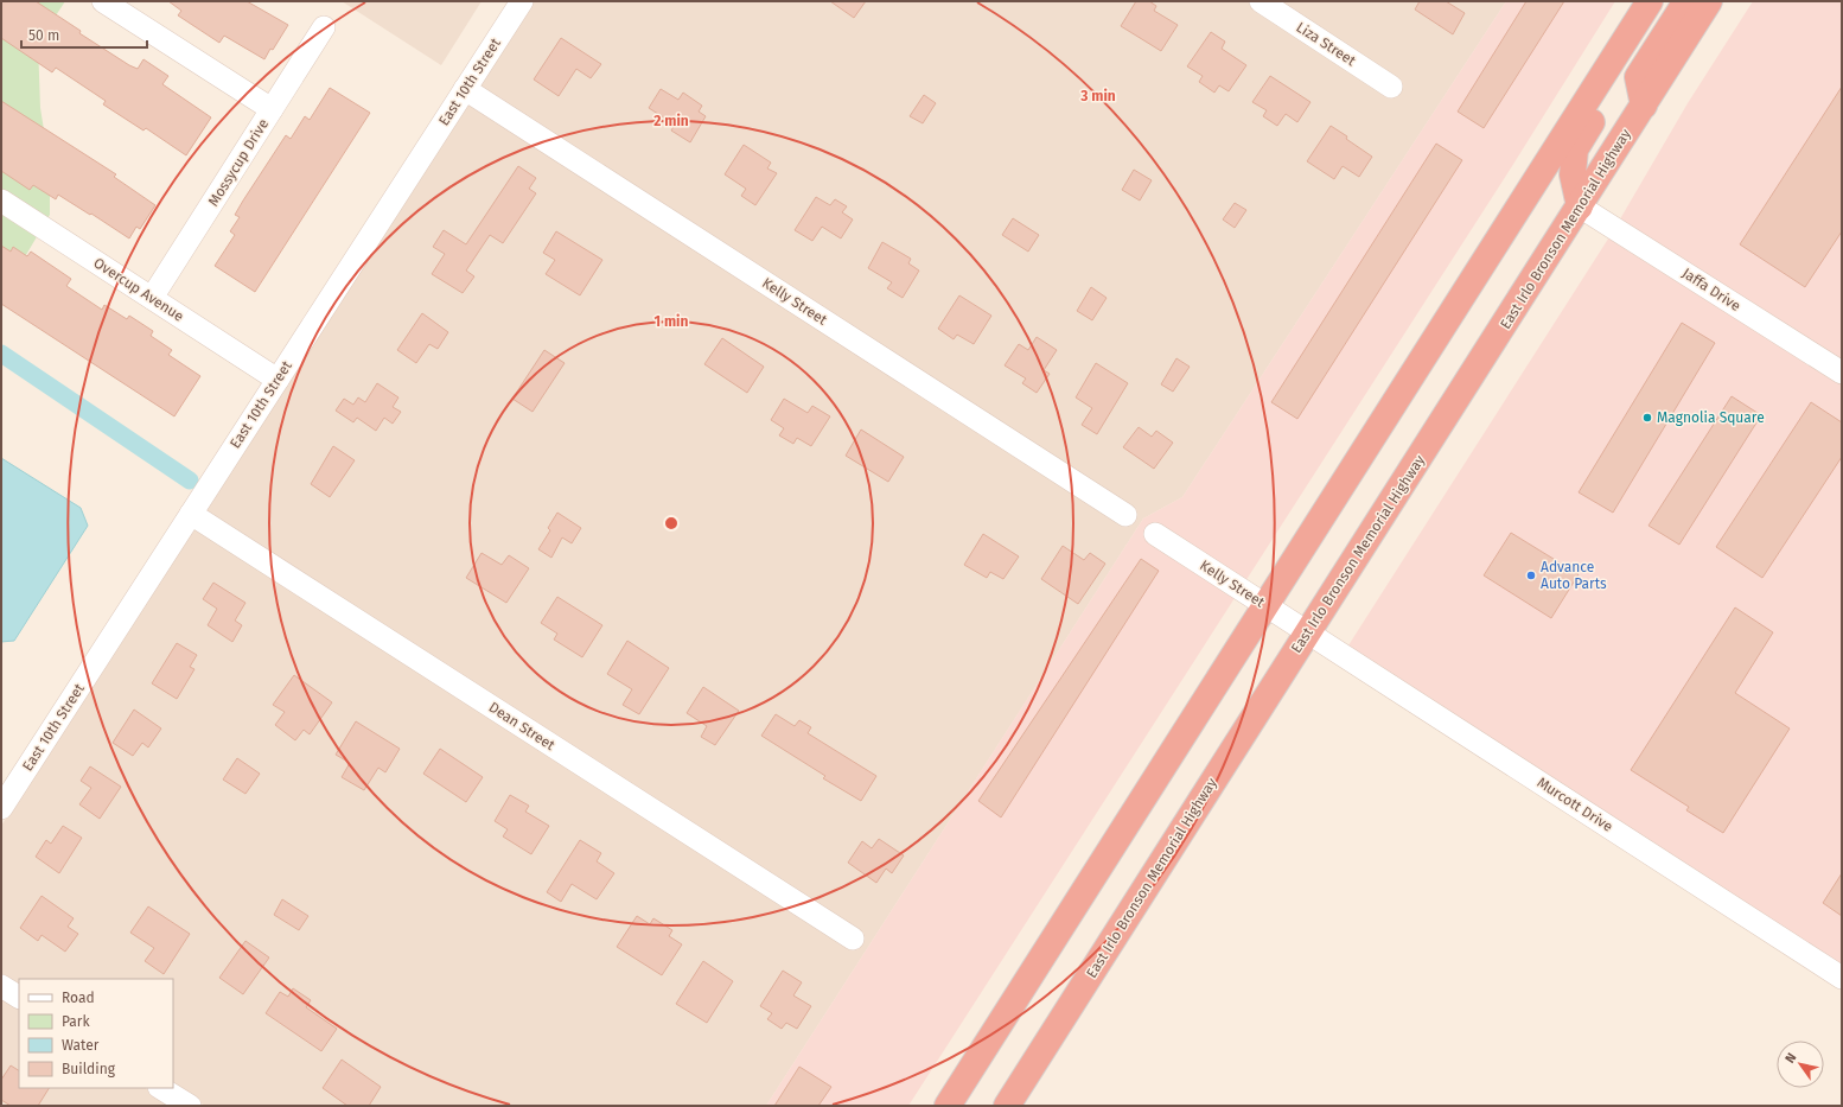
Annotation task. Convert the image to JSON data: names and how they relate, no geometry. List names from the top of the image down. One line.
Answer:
{"streets":{"highway":["East Irlo Bronson Memorial Highway"],"street":["Liza Street","East 10th Street","Mossycup Drive","Overcup Avenue","Jaffa Drive","Kelly Street","Dean Street","Murcott Drive"]},"crossings":[["East 10th Street","Overcup Avenue"],["East 10th Street","Kelly Street"],["East 10th Street","Dean Street"],["Mossycup Drive","Overcup Avenue"],["East Irlo Bronson Memorial Highway","Jaffa Drive"],["East Irlo Bronson Memorial Highway","Kelly Street"],["East Irlo Bronson Memorial Highway","Murcott Drive"],["Kelly Street","Murcott Drive"]],"places":["Magnolia Square","Advance Auto Parts"],"legend":["Road","Park","Water","Building"],"scale_bar":"50 m","north":"top left","rings":["3 min","2 min","1 min"]}
